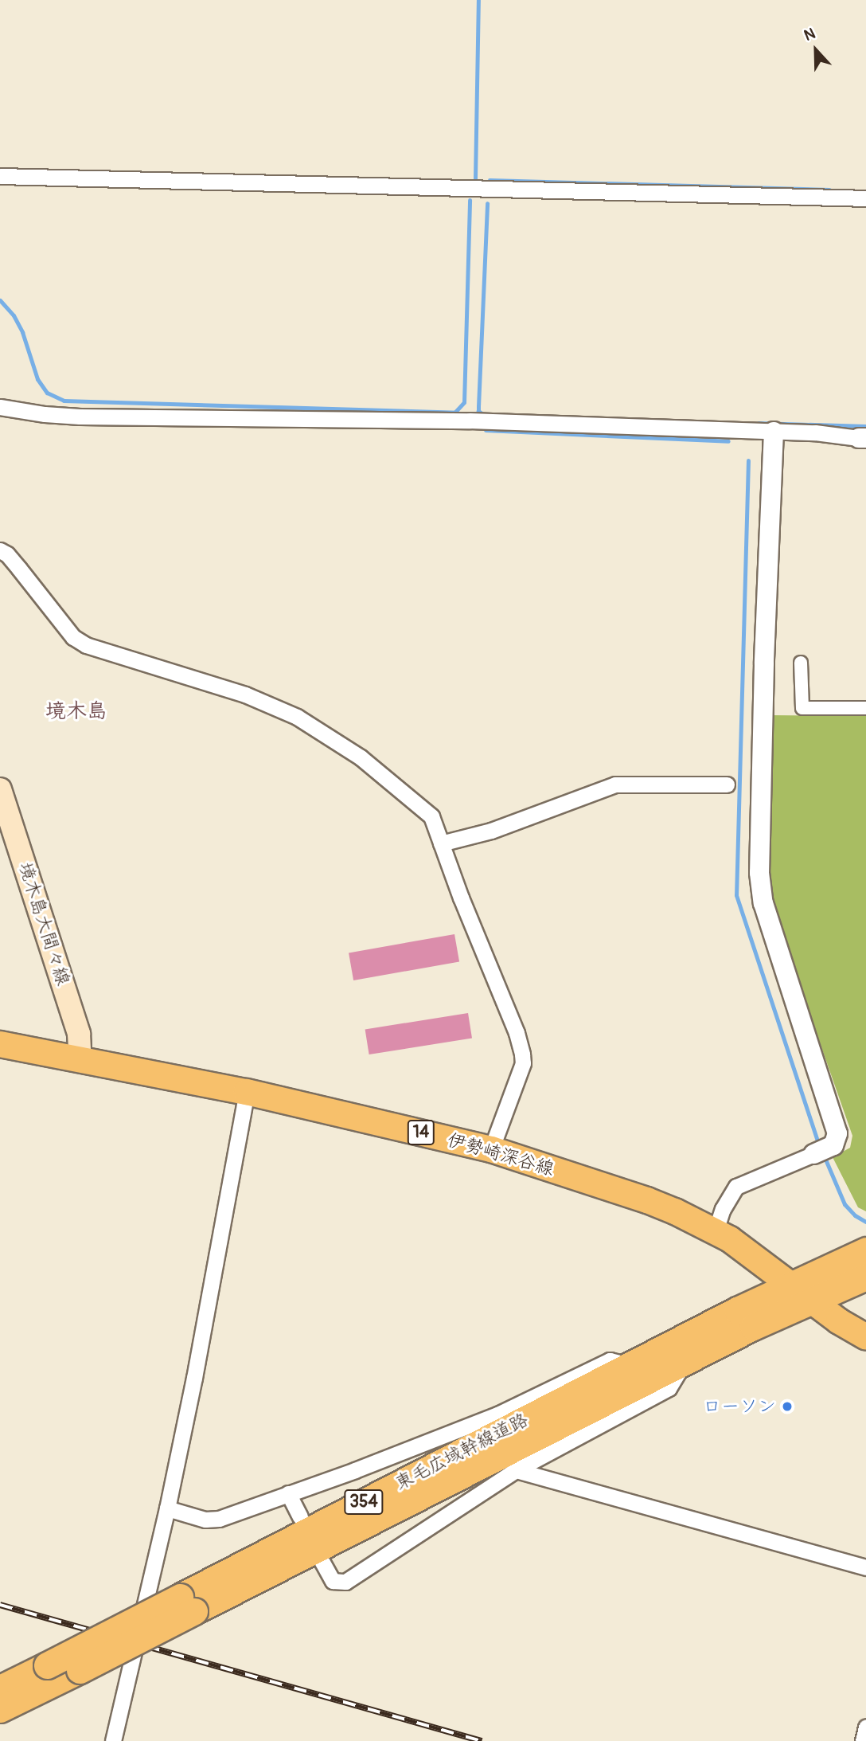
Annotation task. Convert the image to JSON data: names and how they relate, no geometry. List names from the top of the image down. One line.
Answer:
{"streets":{"highway":["東毛広域幹線道路","354"],"main road":["境木島大間々線","14","伊勢崎深谷線"]},"crossings":[["境木島大間々線","伊勢崎深谷線"],["伊勢崎深谷線","東毛広域幹線道路"]],"districts":["境木島"],"places":["ローソン"],"north":"top"}
